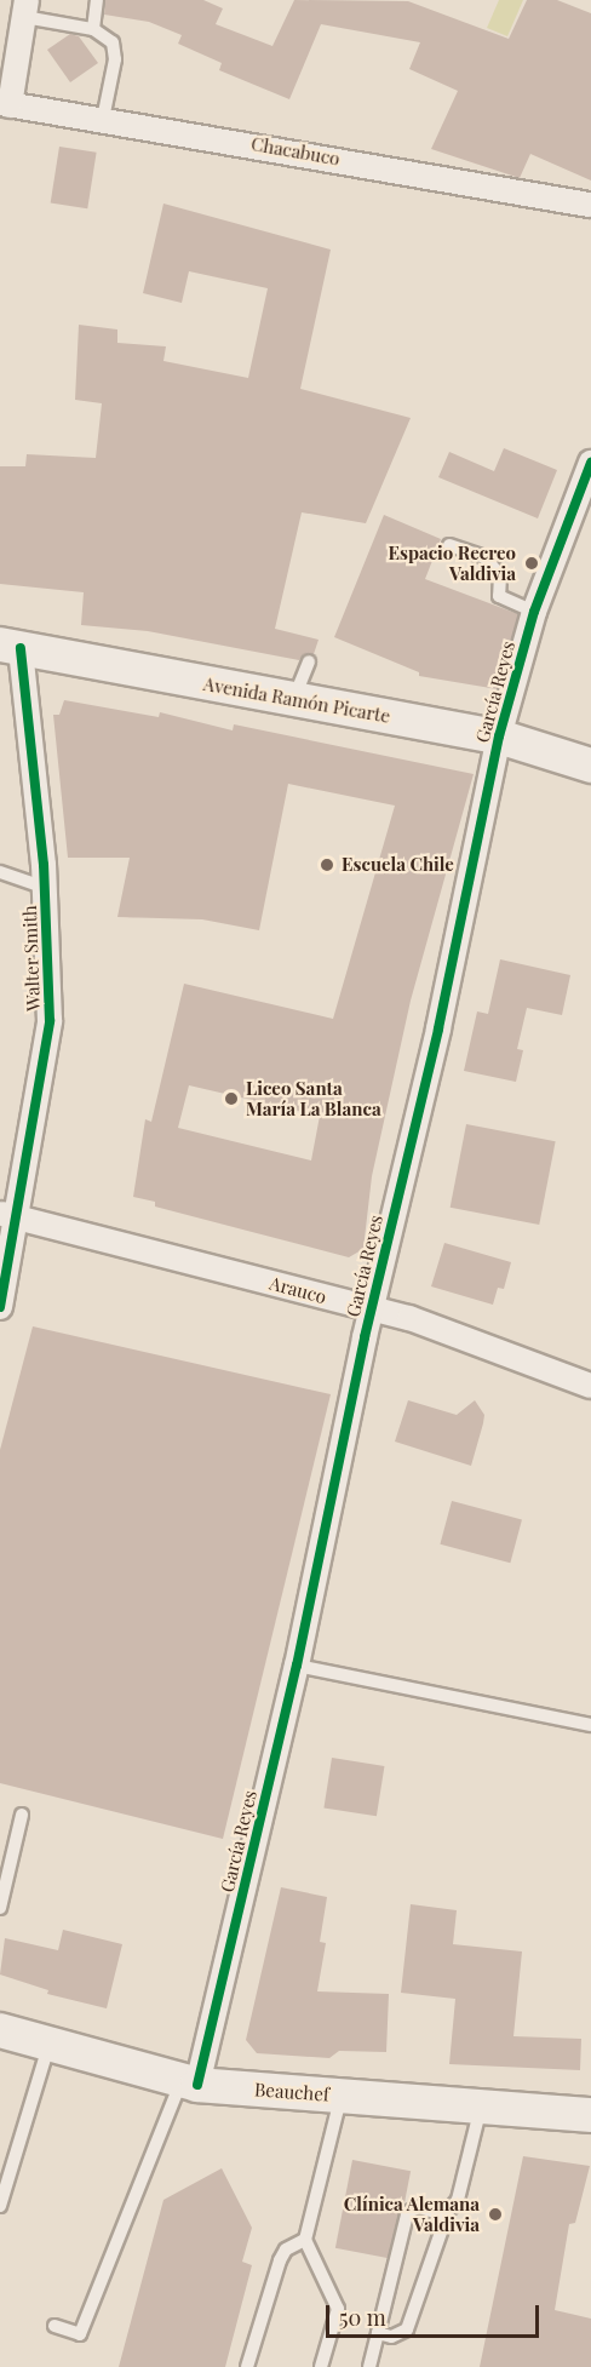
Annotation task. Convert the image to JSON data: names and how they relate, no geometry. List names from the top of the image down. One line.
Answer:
{"streets":{"main road":["Avenida Ramón Picarte","Beauchef"],"street":["Chacabuco","García Reyes","Walter Smith","Arauco"]},"crossings":[["García Reyes","Avenida Ramón Picarte"],["García Reyes","Arauco"],["García Reyes","Beauchef"],["Avenida Ramón Picarte","Walter Smith"],["Walter Smith","Arauco"]],"places":["Espacio Recreo Valdivia","Escuela Chile","Liceo Santa María La Blanca","Clínica Alemana Valdivia"],"scale_bar":"50 m"}
